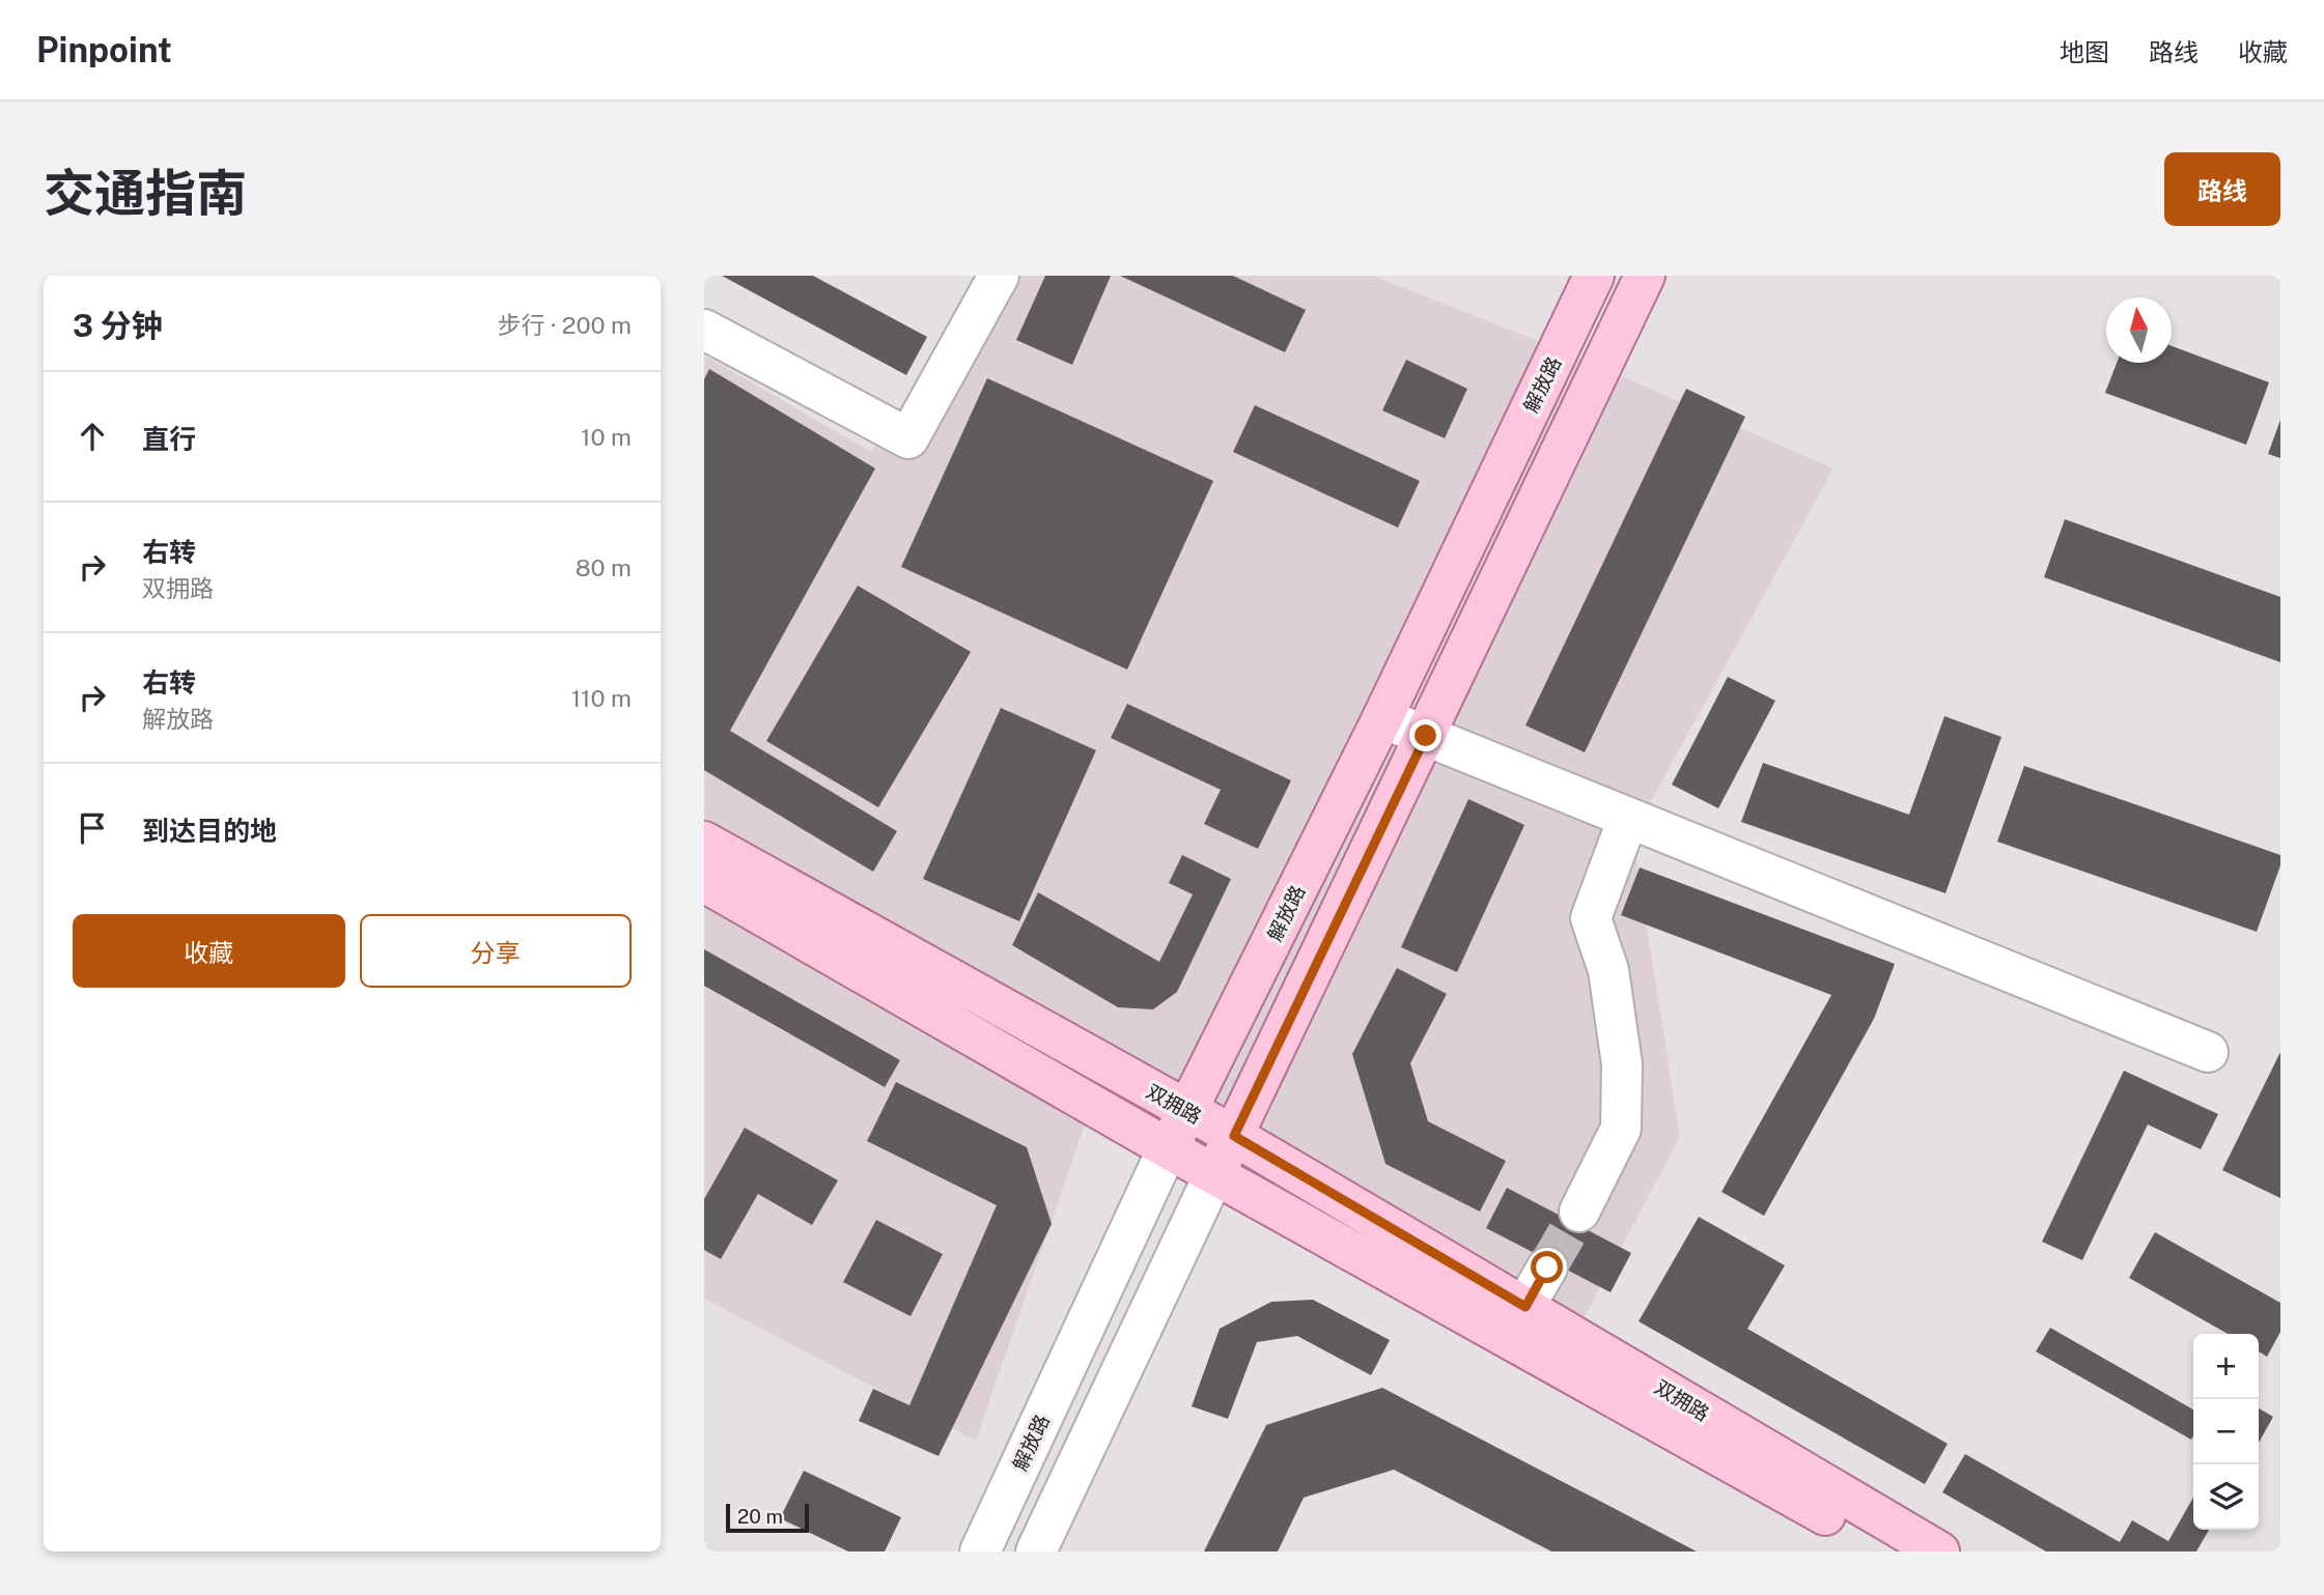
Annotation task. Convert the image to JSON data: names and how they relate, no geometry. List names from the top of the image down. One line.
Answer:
{"streets":{"main road":["解放路","双拥路"]},"crossings":[["解放路","双拥路"]],"scale_bar":"20 m","north":"top","page":{"header":"Pinpoint","nav":["地图","路线","收藏"],"title":"交通指南","buttons":["路线",["收藏","分享"]],"heading":["3 分钟","步行 · 200 m"],"list":[["直行","10 m"],["右转","双拥路","80 m"],["右转","解放路","110 m"],"到达目的地"],"map_buttons":["+","−"],"scale":"20 m"}}
